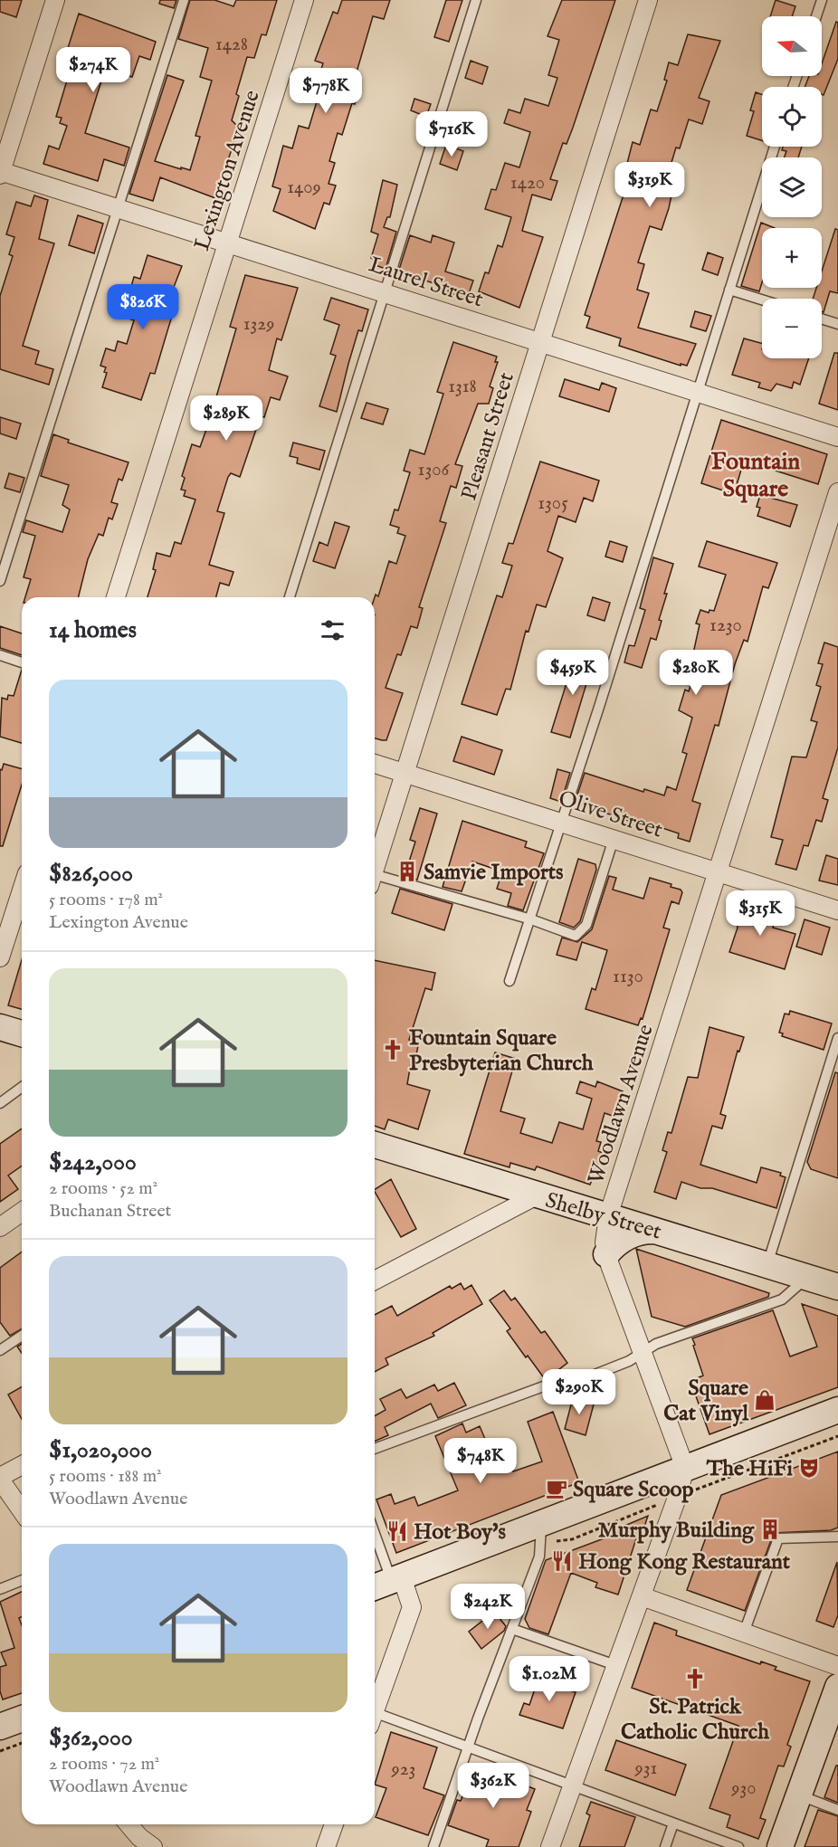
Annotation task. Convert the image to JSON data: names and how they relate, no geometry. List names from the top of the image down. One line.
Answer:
{"streets":{"main road":["Shelby Street"],"street":["Lexington Avenue","Laurel Street","Pleasant Street","Olive Street","Woodlawn Avenue"]},"crossings":[["Lexington Avenue","Laurel Street"],["Laurel Street","Pleasant Street"],["Pleasant Street","Olive Street"],["Olive Street","Woodlawn Avenue"],["Woodlawn Avenue","Shelby Street"]],"districts":["Fountain Square"],"places":{"building":["Samvie Imports","Murphy Building"],"church":["Fountain Square Presbyterian Church","St. Patrick Catholic Church"],"shop":["Square Cat Vinyl"],"theatre":["The HiFi"],"cafe":["Square Scoop"],"restaurant":["Hot Boy's","Hong Kong Restaurant"]},"house_numbers":["1428","1420","1409","1329","1318","1306","1305","1230","1130","931","923","930"],"north":"left","page":{"map_buttons":["+","−"],"price":["$274K","$778K","$716K","$319K","$826K","$289K","$459K","$280K","$315K","$290K","$748K","$242K","$1.02M","$362K"],"heading":"14 homes","list":[{"name":"$826,000","note":"5 rooms · 178 m² · Lexington Avenue"},{"name":"$242,000","note":"2 rooms · 52 m² · Buchanan Street"},{"name":"$1,020,000","note":"5 rooms · 188 m² · Woodlawn Avenue"},{"name":"$362,000","note":"2 rooms · 72 m² · Woodlawn Avenue"}]}}
